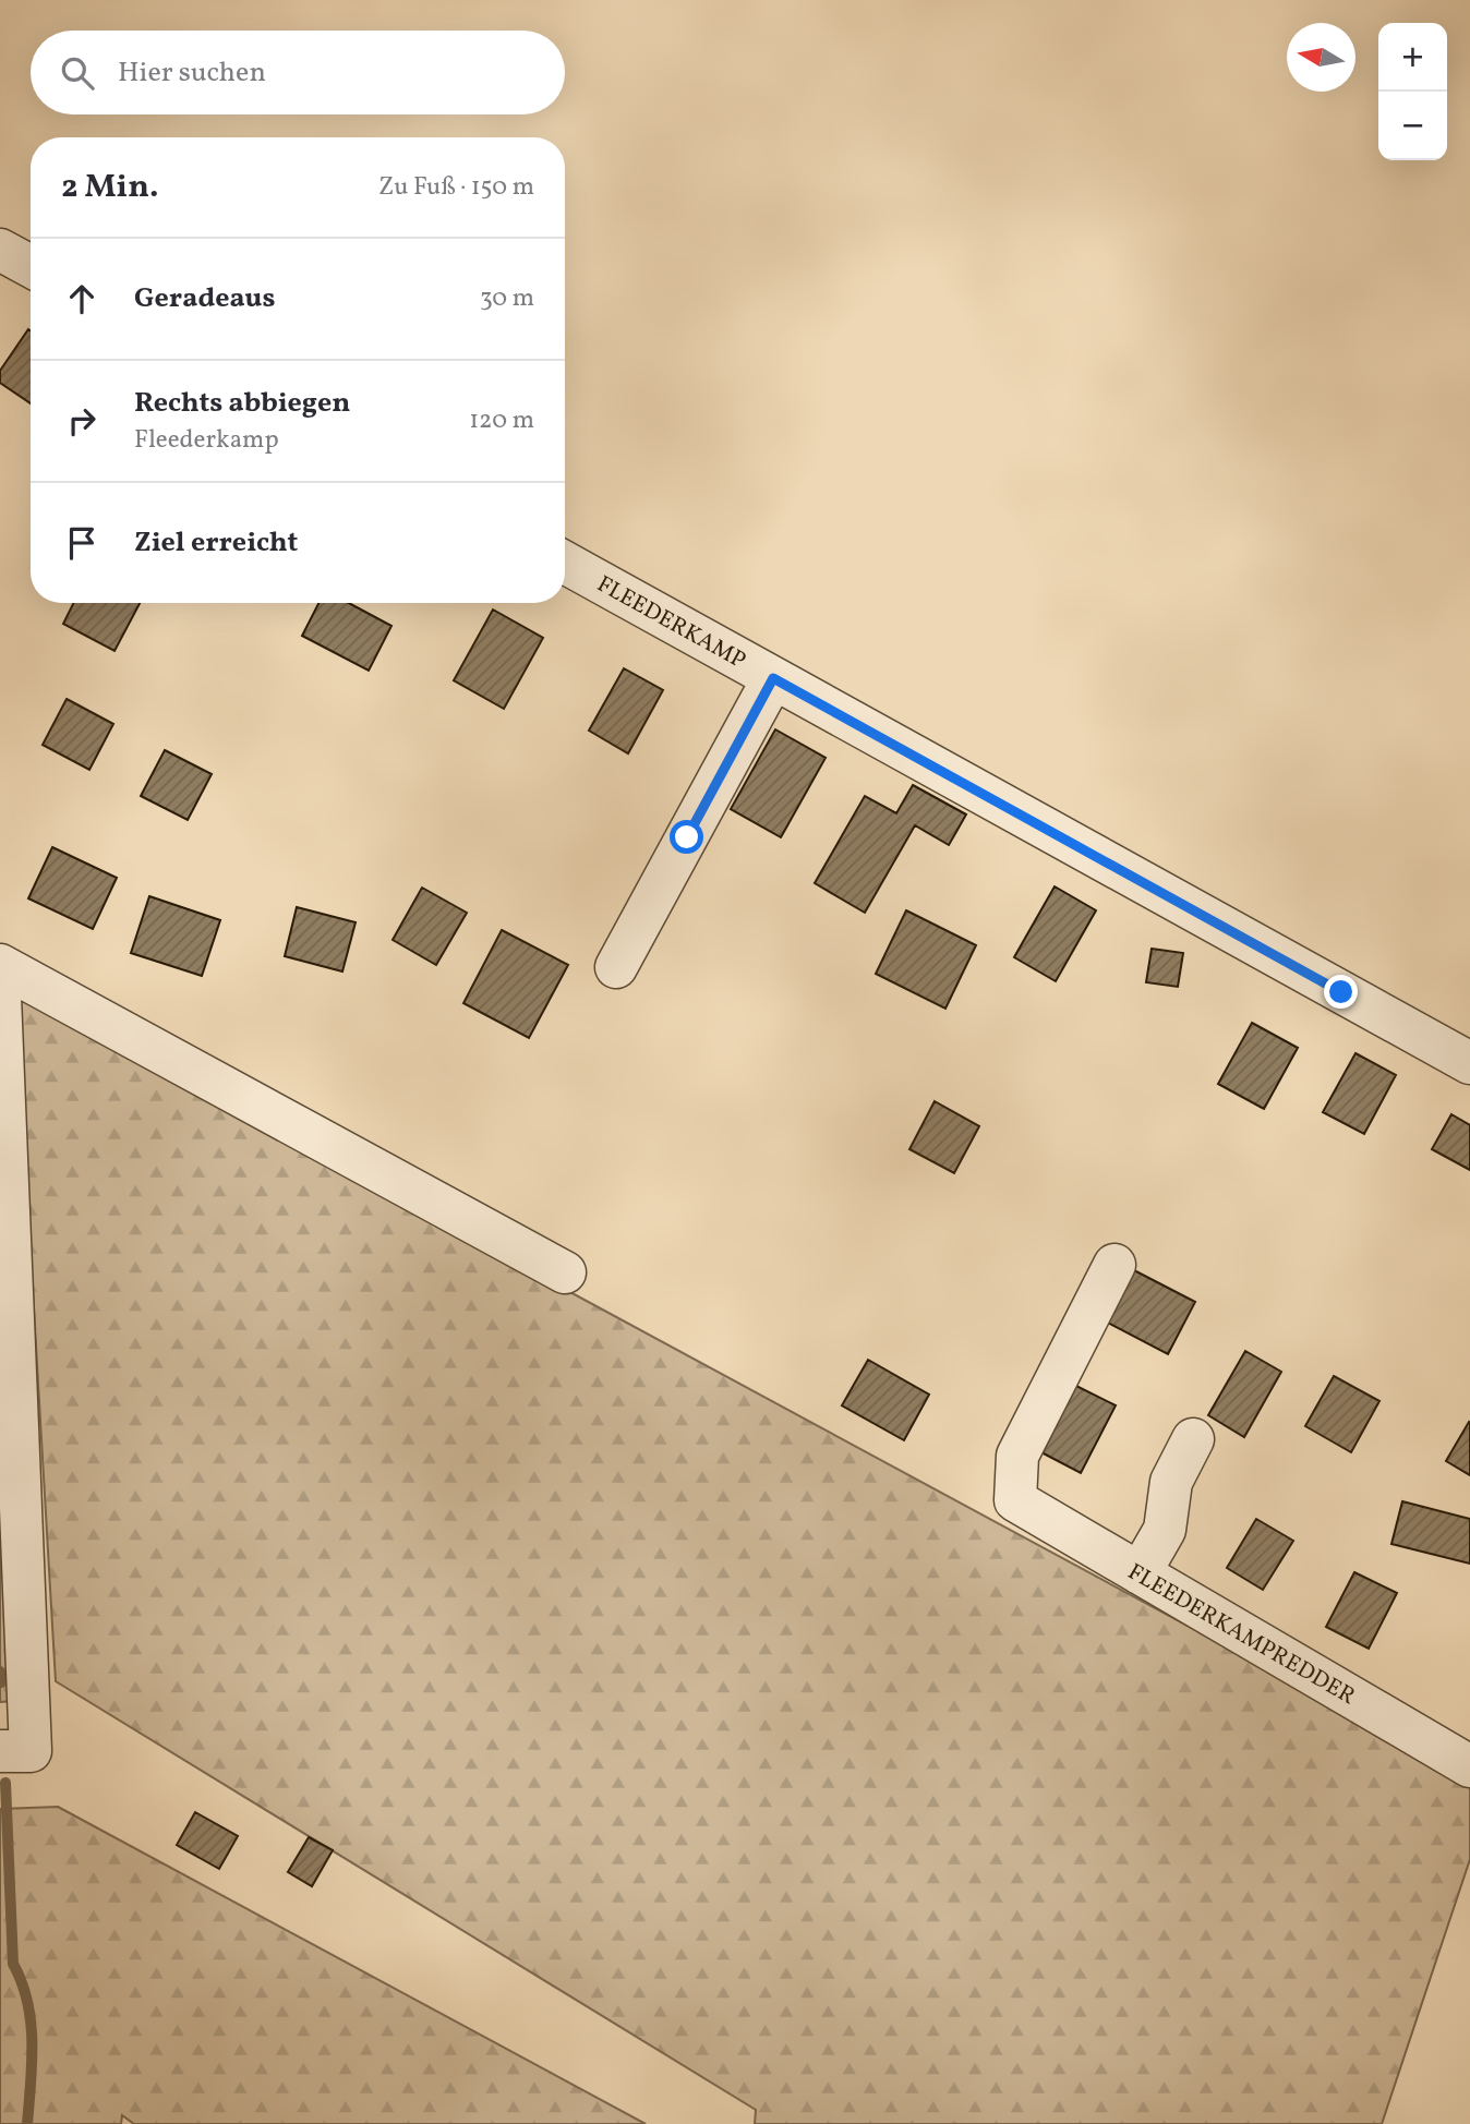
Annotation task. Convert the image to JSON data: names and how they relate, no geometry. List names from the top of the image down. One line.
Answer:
{"streets":{"street":["FLEEDERKAMP","FLEEDERKAMPREDDER"]},"north":"left","page":{"map_buttons":["+","−"],"search":"Hier suchen","heading":["2 Min.","Zu Fuß · 150 m"],"list":[["Geradeaus","30 m"],["Rechts abbiegen","Fleederkamp","120 m"],"Ziel erreicht"]}}
